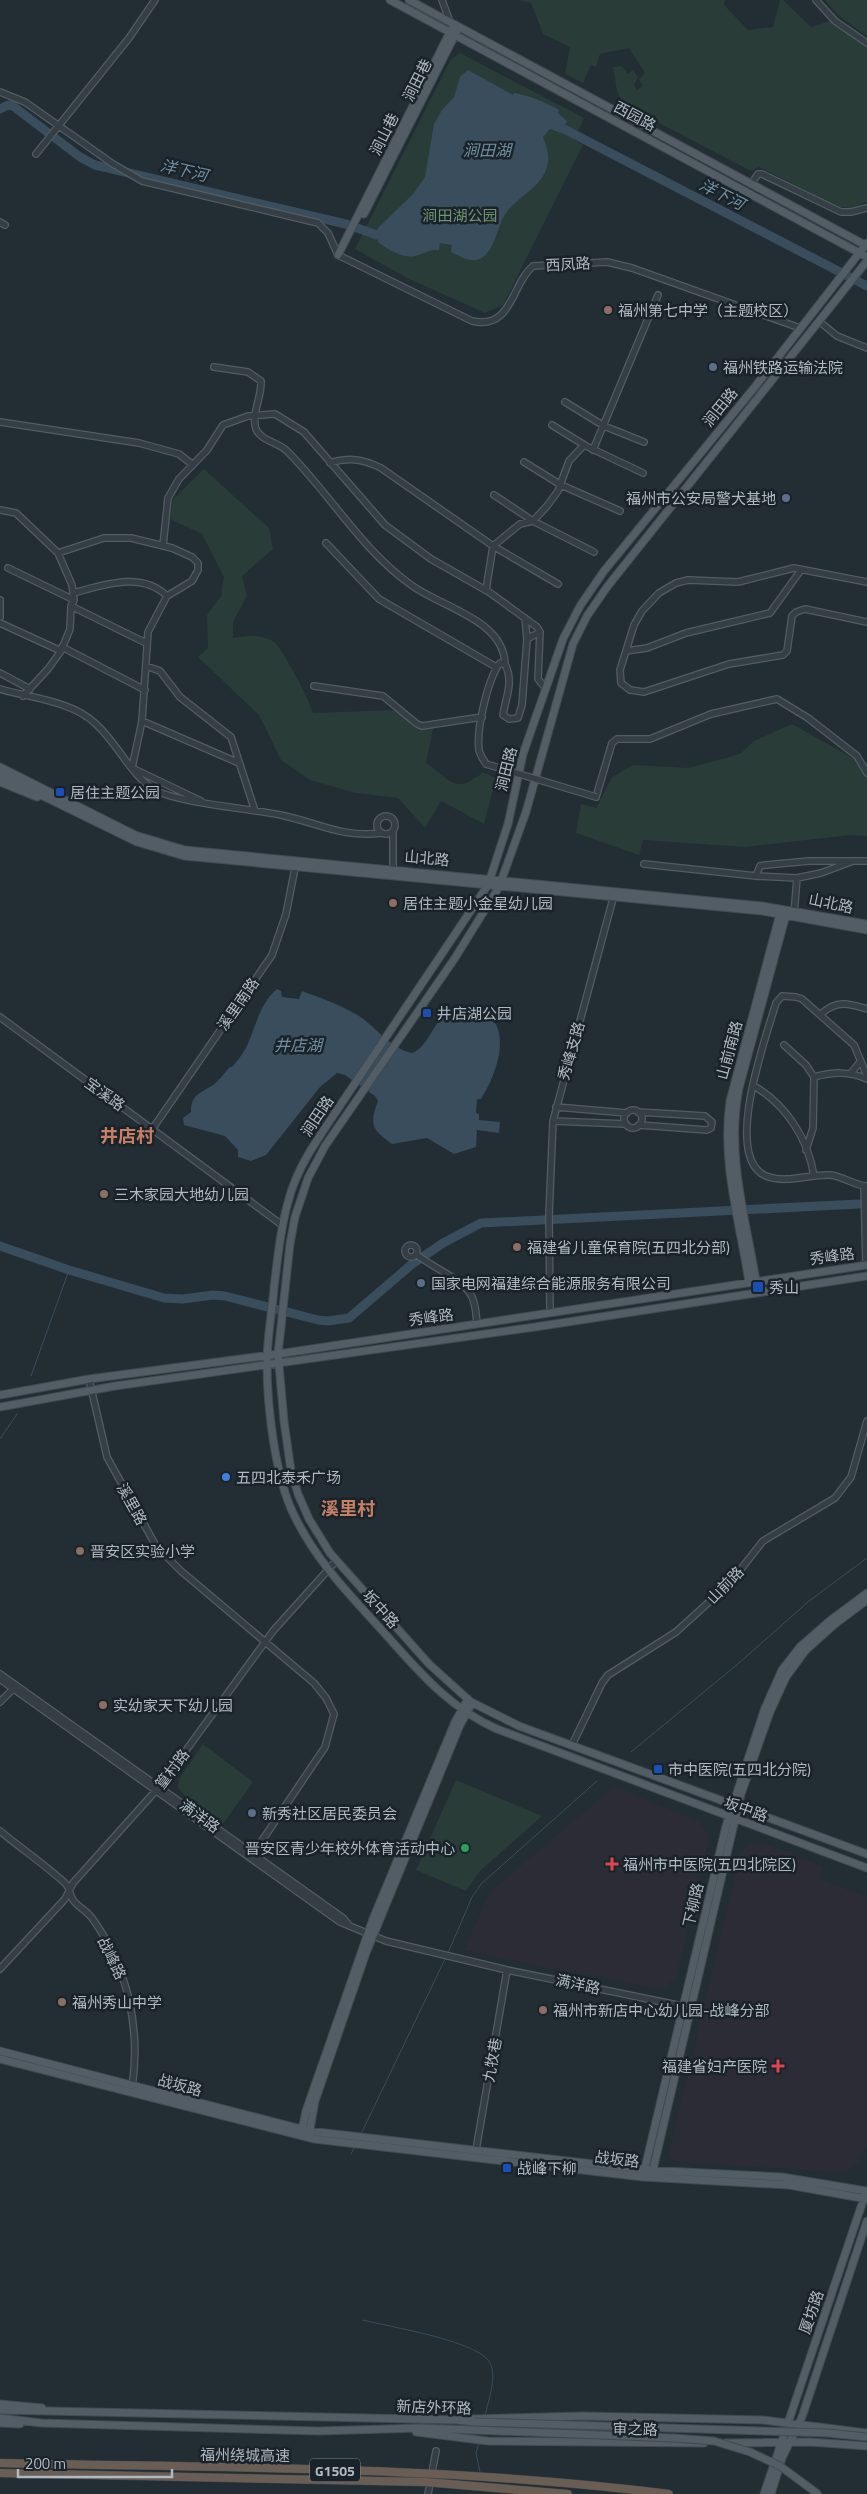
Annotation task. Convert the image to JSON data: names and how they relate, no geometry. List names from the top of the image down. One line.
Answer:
{"streets":{"highway":["福州绕城高速","G1505"],"main road":["西园路","涧山巷","涧田路","山北路","山前南路","秀峰路","坂中路","下柳路","战坂路","厦坊路","新店外环路","审之路"],"street":["西凤路","溪里南路","秀峰支路","宝溪路","溪里路","山前路","篁村路","满洋路","战峰路","九牧巷"]},"crossings":[["西园路","涧山巷"],["西园路","涧田路"],["涧山巷","西凤路"],["西凤路","涧田路"],["涧田路","山北路"],["涧田路","宝溪路"],["涧田路","秀峰路"],["涧田路","坂中路"],["山北路","溪里南路"],["山北路","山前南路"],["山北路","秀峰支路"],["溪里南路","宝溪路"],["秀峰支路","秀峰路"],["秀峰路","溪里路"],["秀峰路","坂中路"],["溪里路","篁村路"],["溪里路","满洋路"],["山前路","坂中路"],["坂中路","篁村路"],["坂中路","下柳路"],["篁村路","满洋路"],["篁村路","战峰路"],["满洋路","下柳路"],["满洋路","九牧巷"],["下柳路","战坂路"],["战峰路","战坂路"],["九牧巷","战坂路"],["战坂路","厦坊路"],["厦坊路","审之路"],["新店外环路","审之路"]],"districts":["井店村","溪里村"],"water":["涧田湖","洋下河","井店湖"],"parks":["涧田湖公园"],"places":{"other":["福州第七中学（主题校区）","福州铁路运输法院","福州市公安局警犬基地","居住主题小金星幼儿园","三木家园大地幼儿园","福建省儿童保育院(五四北分部)","国家电网福建综合能源服务有限公司","五四北泰禾广场","晋安区实验小学","实幼家天下幼儿园","新秀社区居民委员会","晋安区青少年校外体育活动中心","福州秀山中学","福州市新店中心幼儿园-战峰分部"],"transit":["居住主题公园","井店湖公园","秀山","市中医院(五四北分院)","战峰下柳"],"health":["福州市中医院(五四北院区)","福建省妇产医院"]},"scale_bar":"200 m"}
